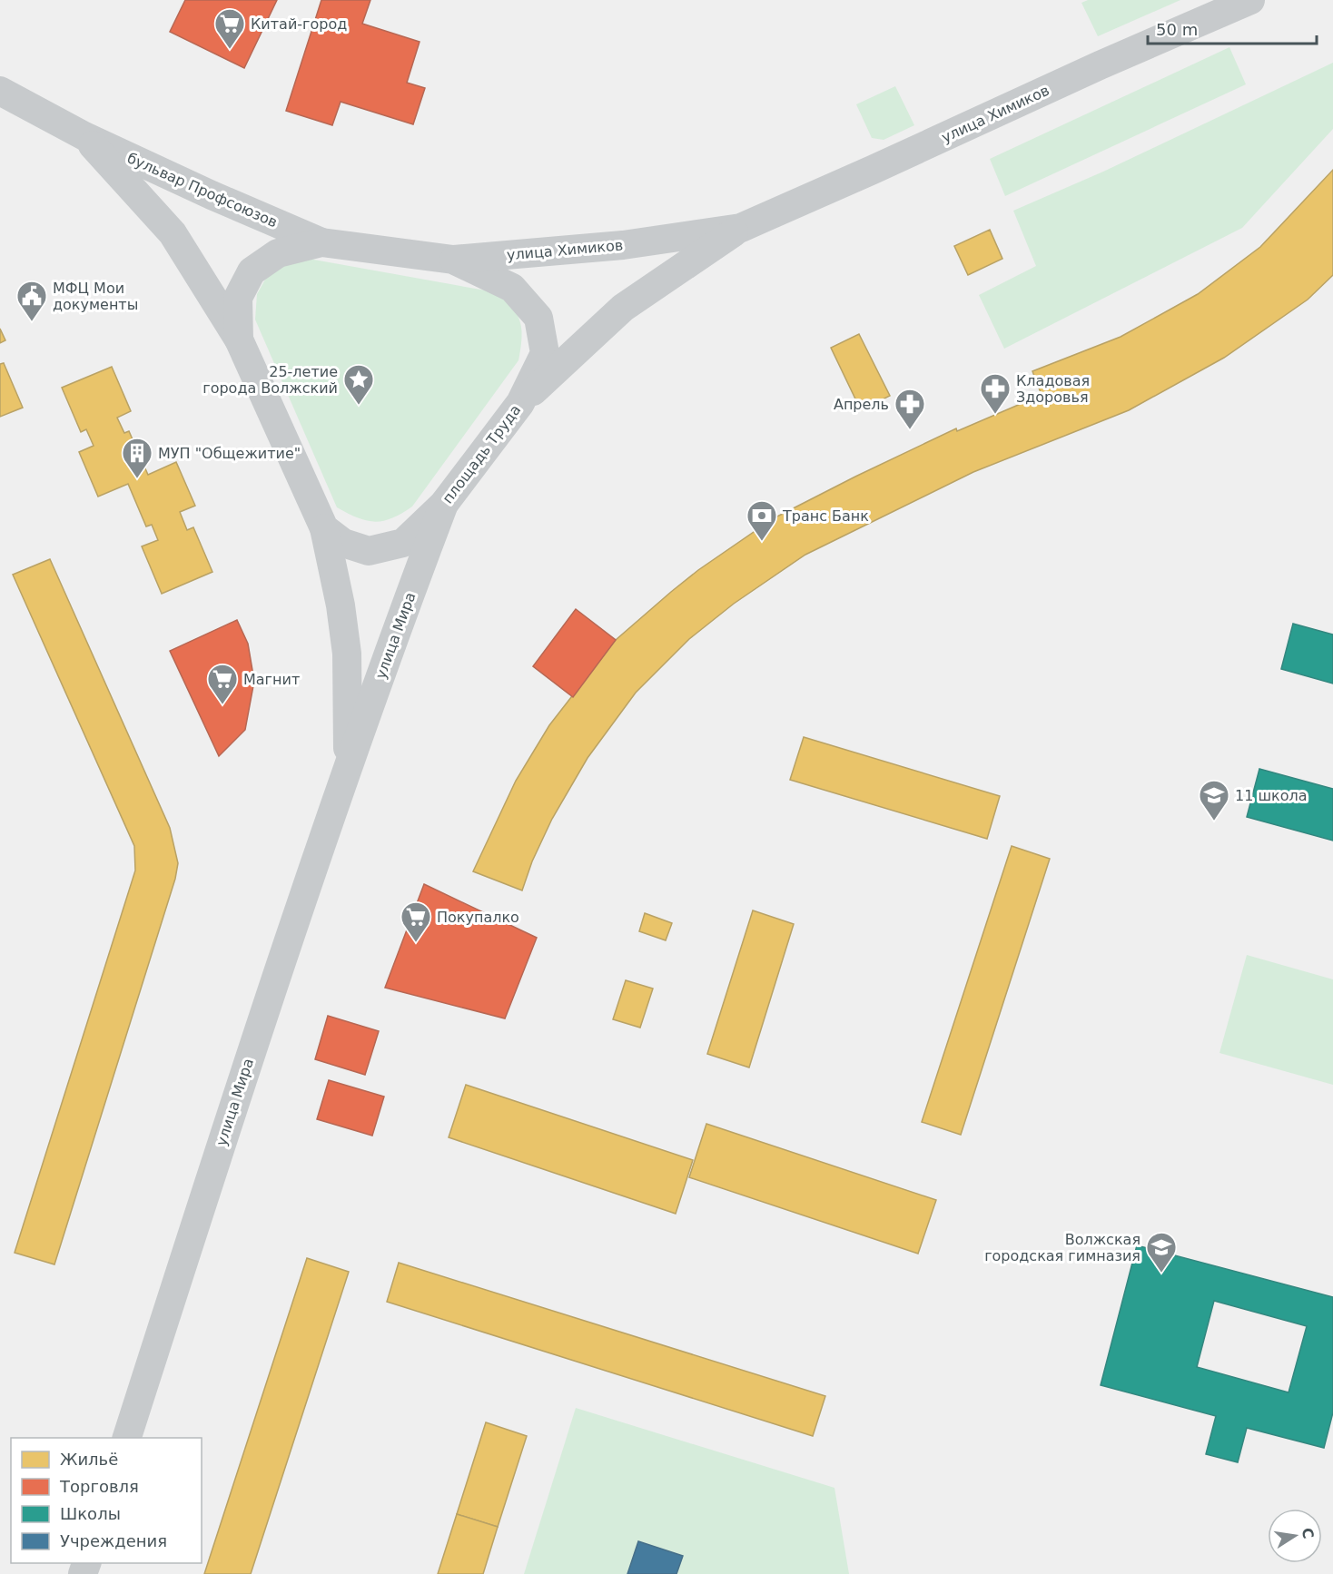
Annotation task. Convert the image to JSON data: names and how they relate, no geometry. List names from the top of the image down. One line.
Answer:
{"streets":{"street":["улица Химиков","бульвар Профсоюзов","площадь Труда","улица Мира"]},"crossings":[["улица Химиков","площадь Труда"],["бульвар Профсоюзов","площадь Труда"],["площадь Труда","улица Мира"]],"places":{"supermarket":["Китай-город","Магнит","Покупалко"],"public building":["МФЦ Мои документы"],"place":["25-летие города Волжский"],"pharmacy":["Кладовая Здоровья","Апрель"],"building":["МУП \"Общежитие\""],"bank":["Транс Банк"],"school or university":["11 школа","Волжская городская гимназия"]},"legend":["Жильё","Торговля","Школы","Учреждения"],"scale_bar":"50 m","north":"right"}
